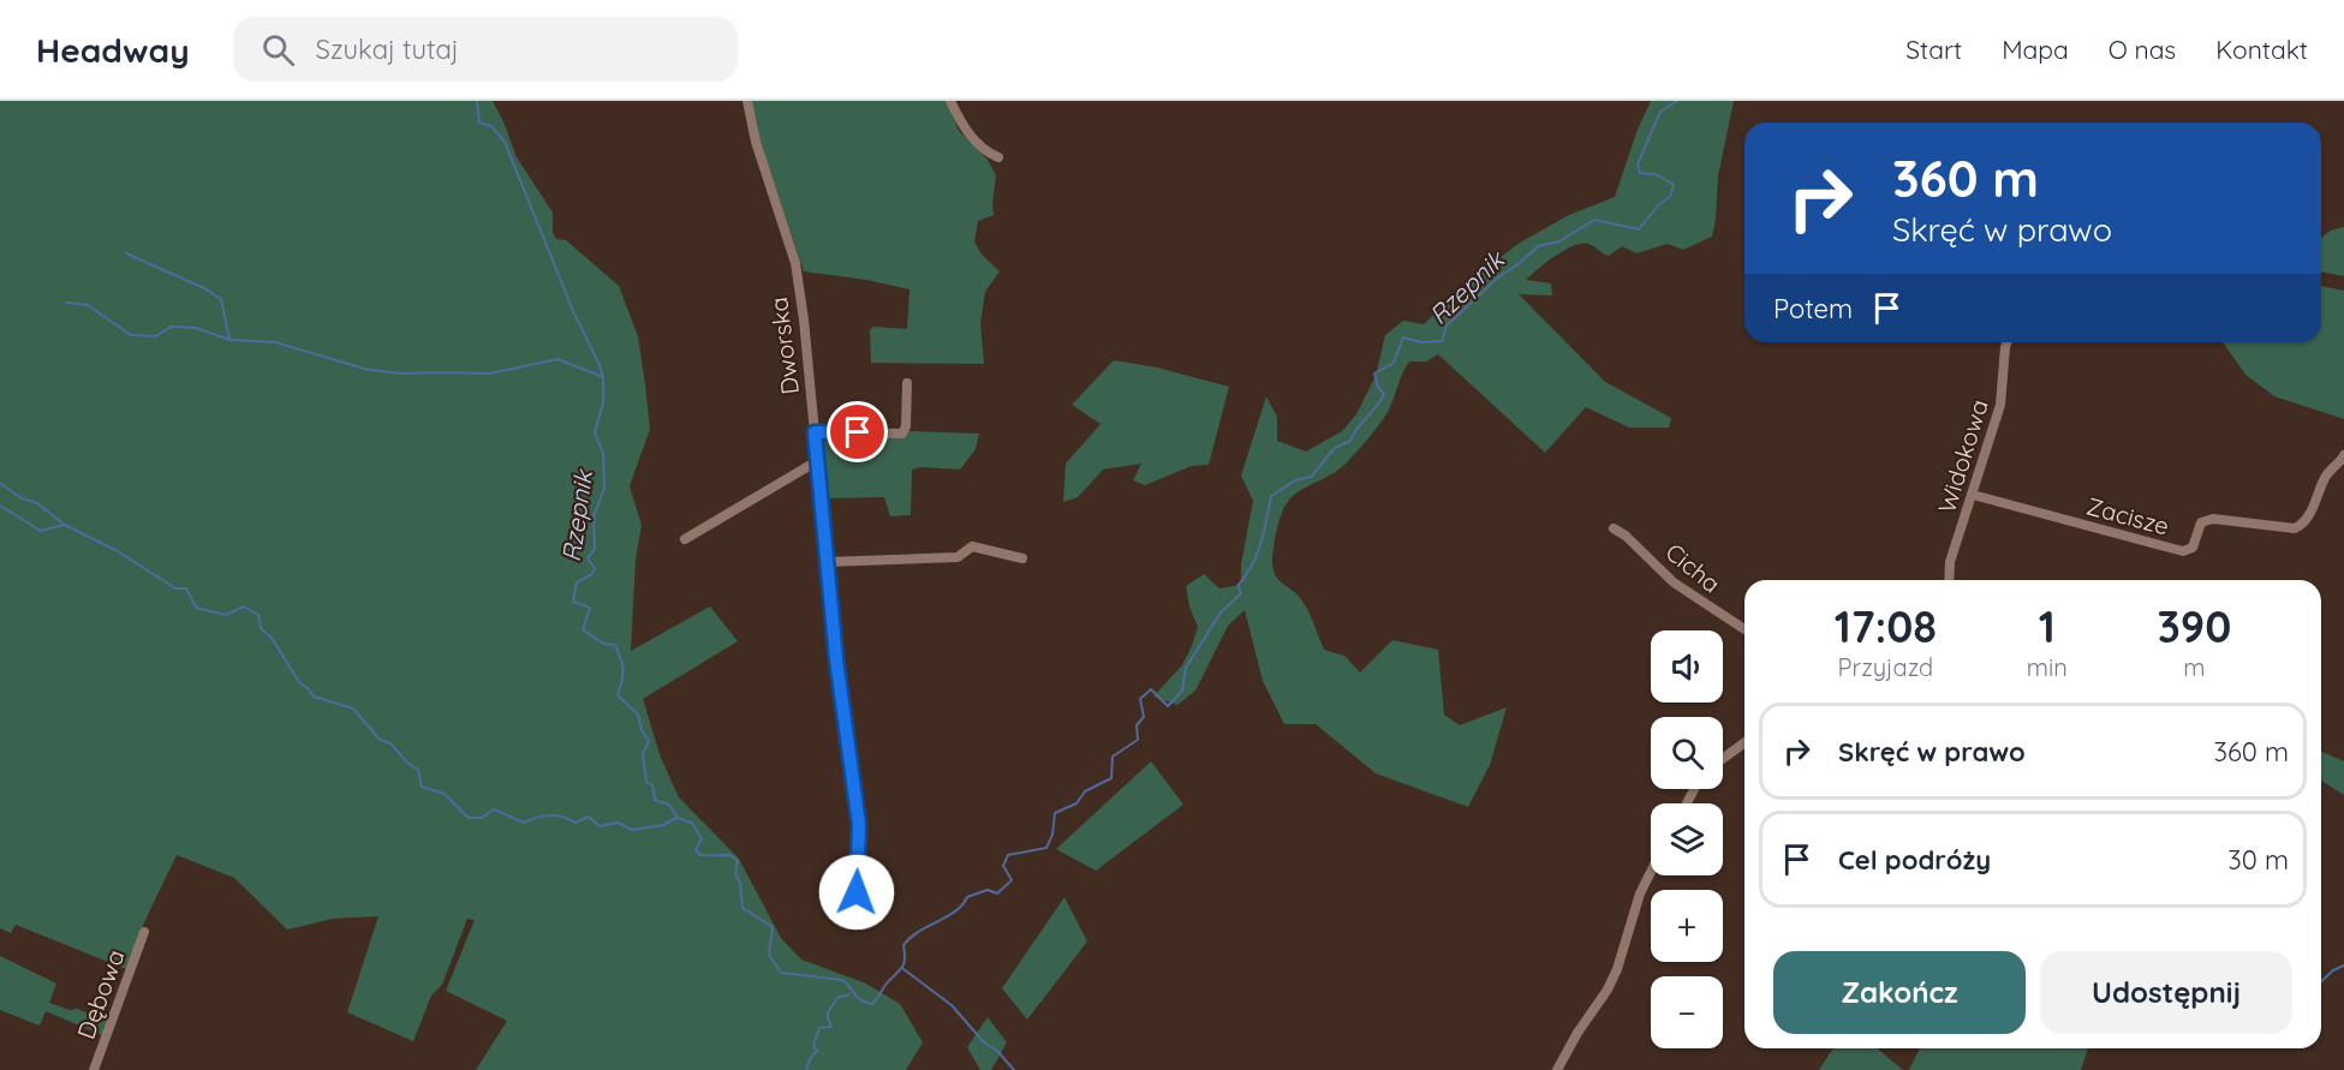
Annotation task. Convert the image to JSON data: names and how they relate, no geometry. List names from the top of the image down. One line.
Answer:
{"streets":{"street":["Dworska","Widokowa","Zacisze","Cicha","Dębowa"]},"crossings":[["Widokowa","Zacisze"]],"water":["Rzepnik"],"page":{"header":"Headway","search":"Szukaj tutaj","nav":["Start","Mapa","O nas","Kontakt"],"turn":["360 m","Skręć w prawo"],"then":"Potem","eta":["17:08","Przyjazd","1","min","390","m"],"map_buttons":["+","−"],"list":[{"name":"Skręć w prawo","value":"360 m"},{"name":"Cel podróży","value":"30 m"}],"buttons":["Zakończ","Udostępnij"]}}
